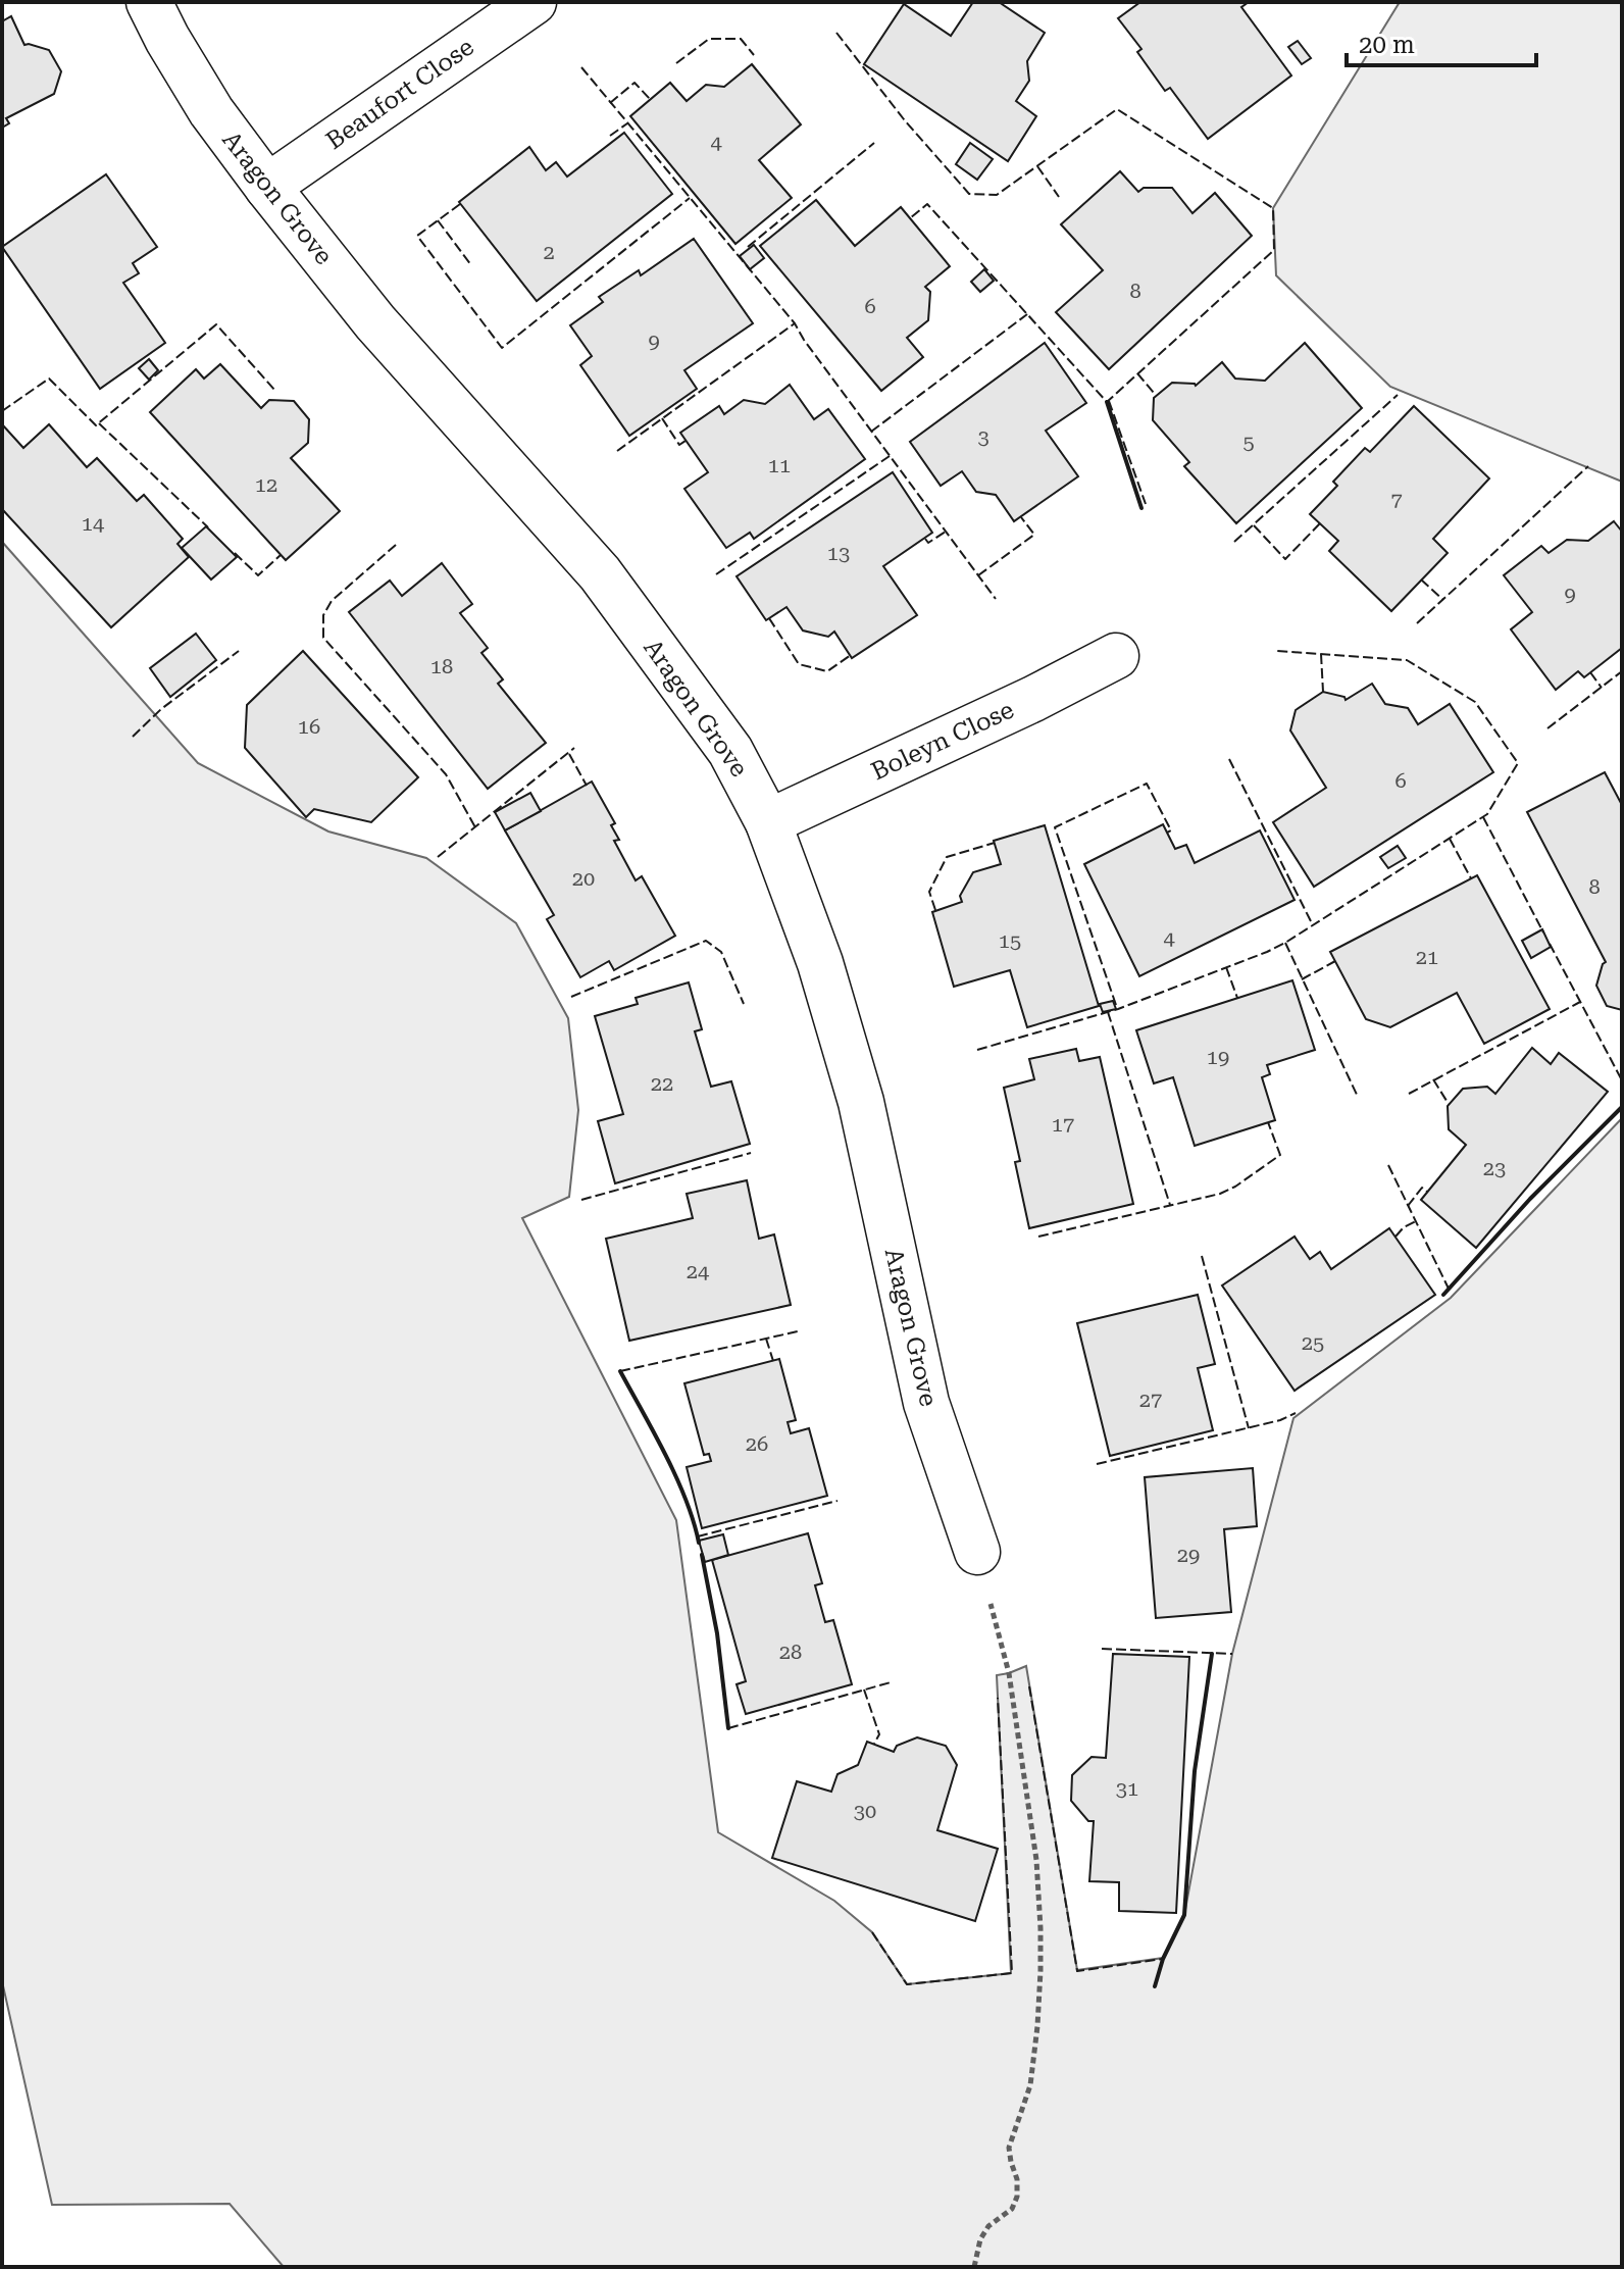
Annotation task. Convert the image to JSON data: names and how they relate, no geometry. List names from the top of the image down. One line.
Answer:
{"streets":{"street":["Beaufort Close","Aragon Grove","Boleyn Close"]},"crossings":[["Beaufort Close","Aragon Grove"],["Aragon Grove","Boleyn Close"]],"house_numbers":["4","2","8","6","9","3","5","11","12","7","14","13","9","18","16","6","20","8","4","15","21","19","22","17","23","24","25","27","26","29","28","31","30"],"scale_bar":"20 m"}
